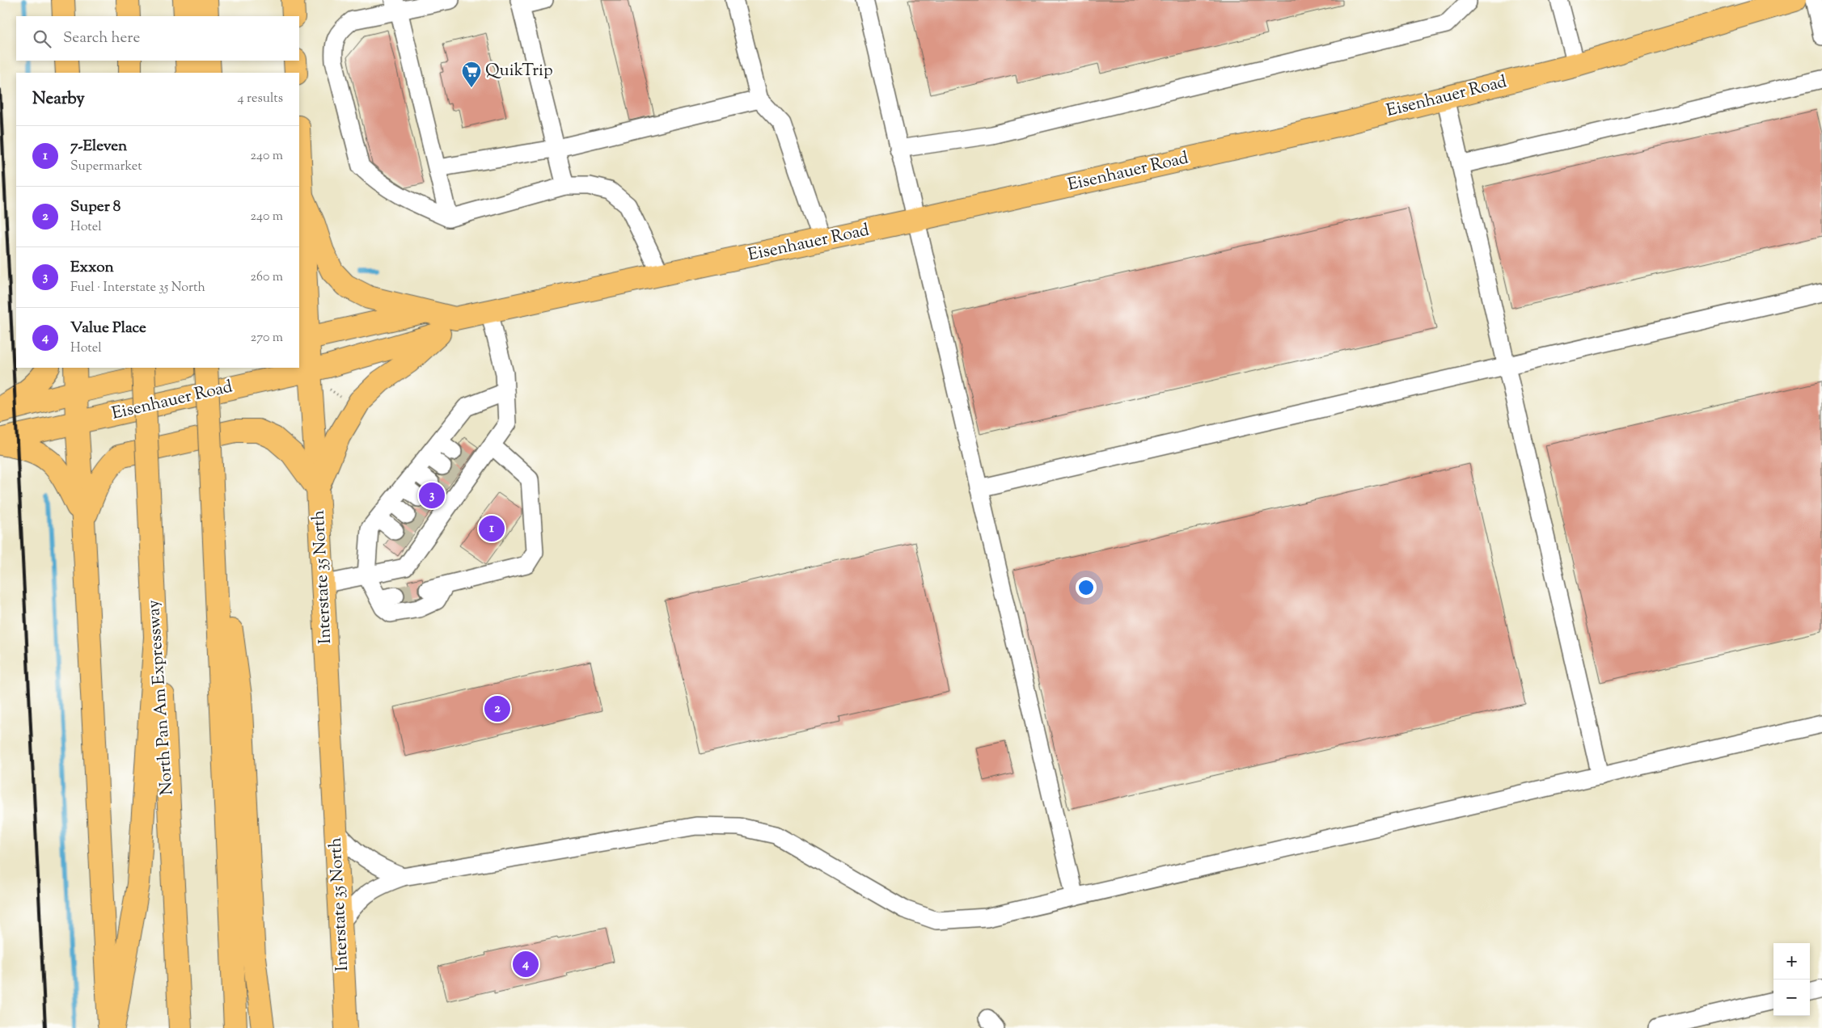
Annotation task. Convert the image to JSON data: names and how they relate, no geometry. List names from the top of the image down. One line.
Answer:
{"streets":{"main road":["Eisenhauer Road","Interstate 35 North","North Pan Am Expressway"]},"crossings":[["Eisenhauer Road","Interstate 35 North"]],"places":{"supermarket":["QuikTrip"]},"page":{"search":"Search here","heading":["Nearby","4 results"],"list":[{"mark":"1","name":"7-Eleven","note":"Supermarket","value":"240 m"},{"mark":"2","name":"Super 8","note":"Hotel","value":"240 m"},{"mark":"3","name":"Exxon","note":"Fuel · Interstate 35 North","value":"260 m"},{"mark":"4","name":"Value Place","note":"Hotel","value":"270 m"}],"pins":["3","1","2","4"],"map_buttons":["+","−"]}}
